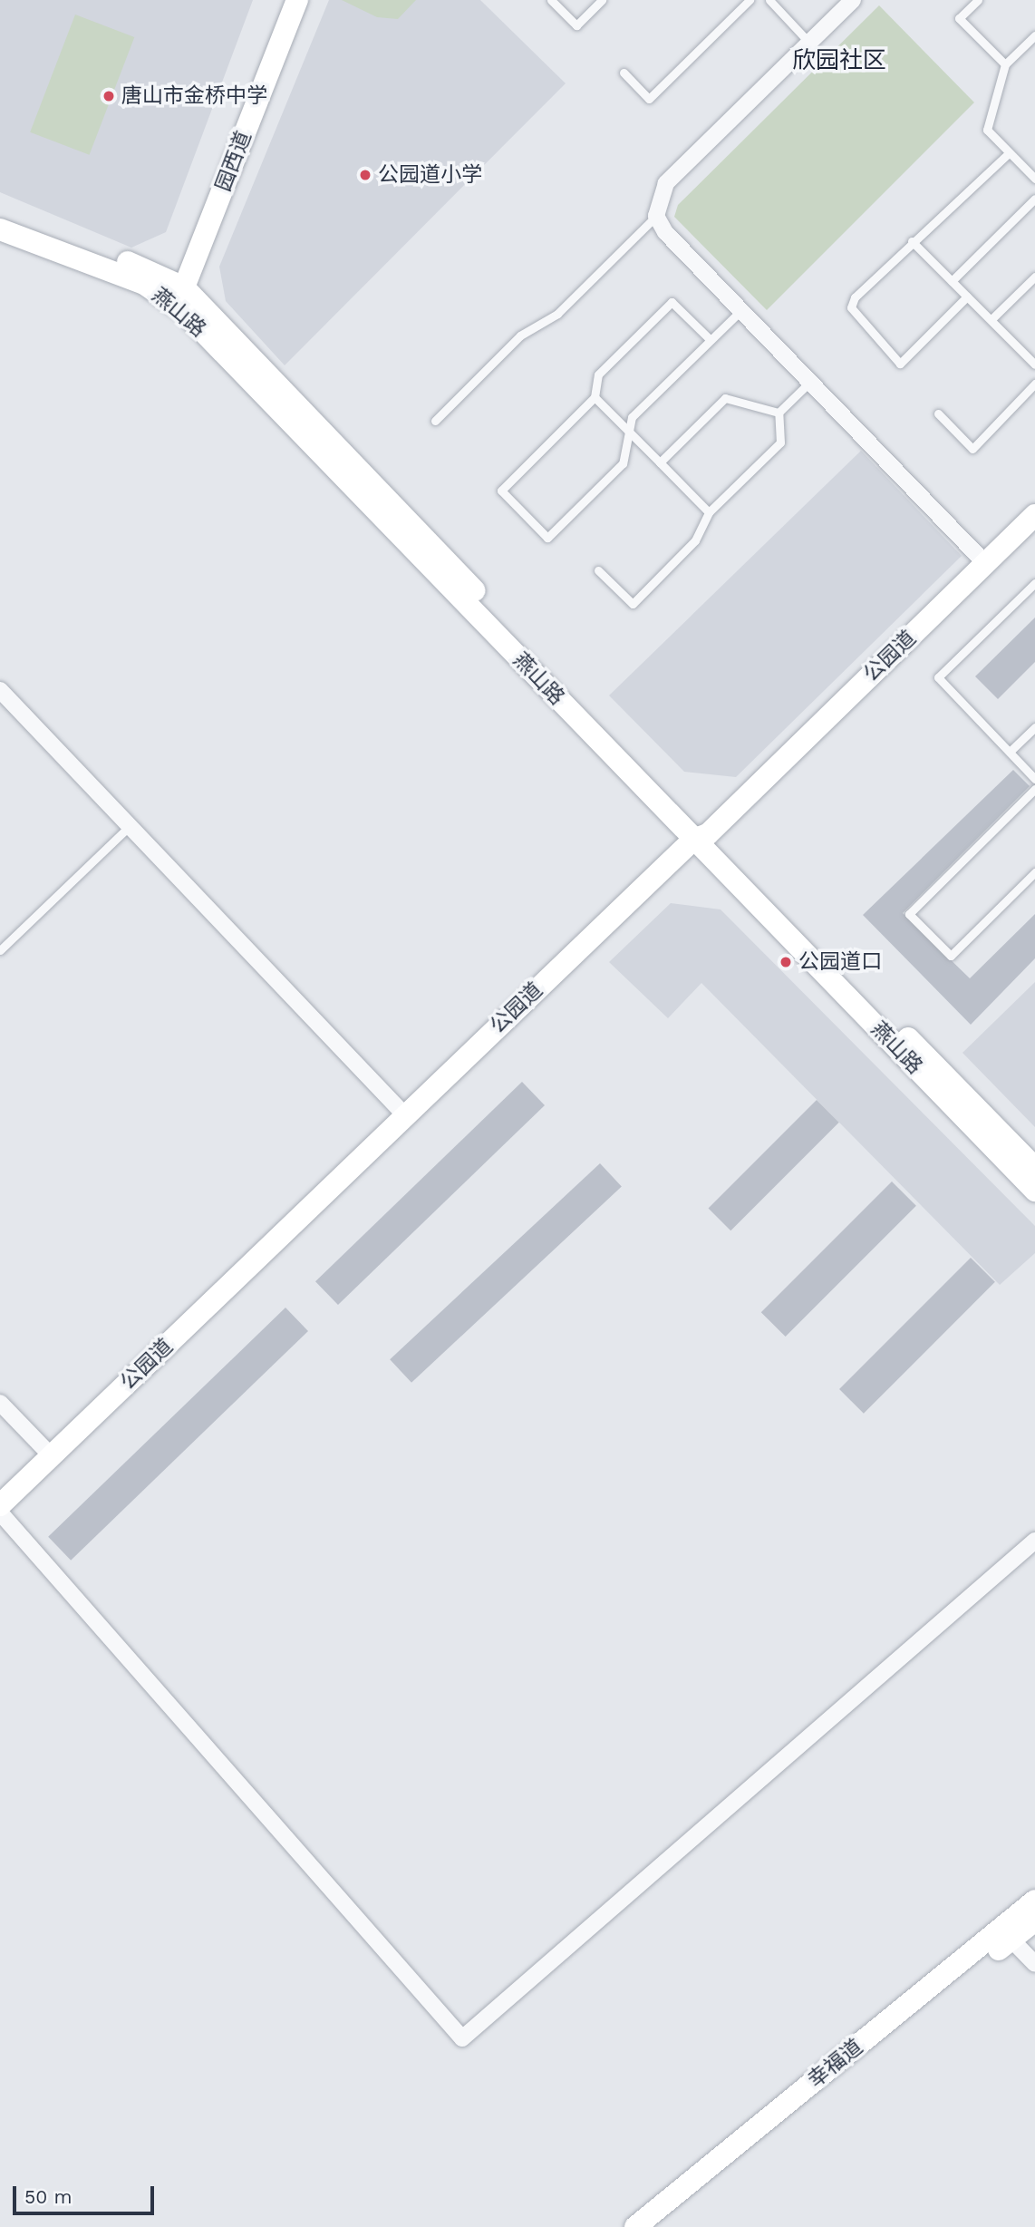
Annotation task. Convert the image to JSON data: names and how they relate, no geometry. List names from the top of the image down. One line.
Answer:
{"streets":{"main road":["园西道","燕山路","公园道","幸福道"]},"crossings":[["园西道","燕山路"],["燕山路","公园道"]],"districts":["欣园社区"],"places":["唐山市金桥中学","公园道小学","公园道口"],"scale_bar":"50 m"}
